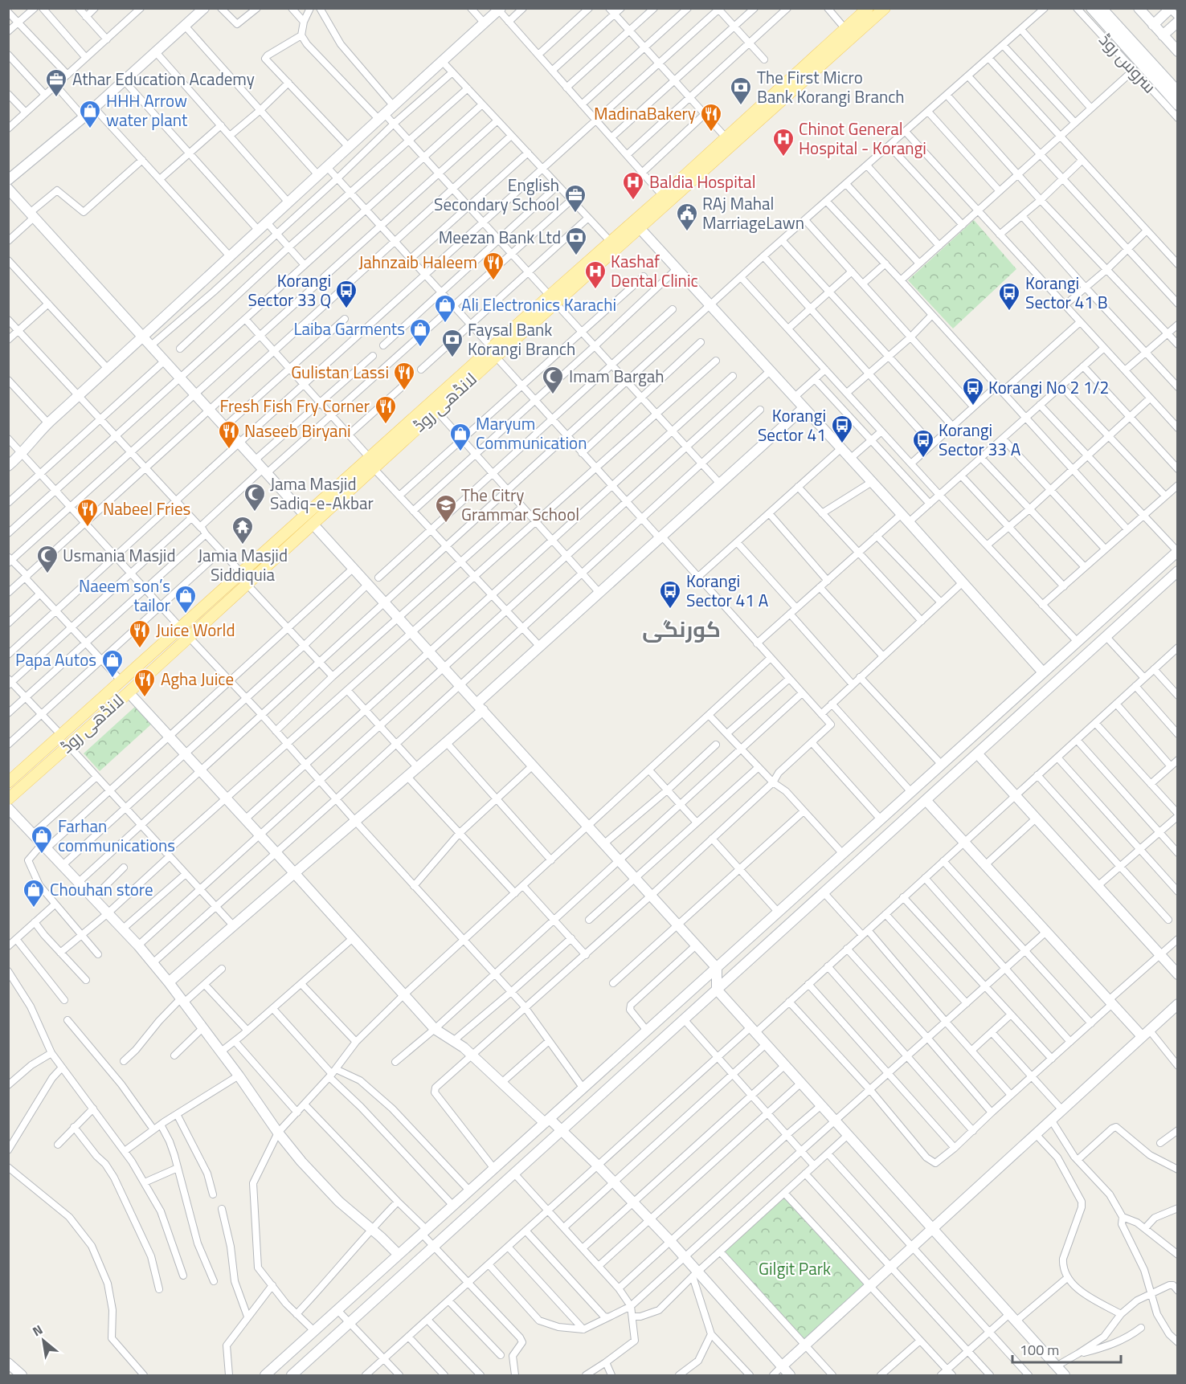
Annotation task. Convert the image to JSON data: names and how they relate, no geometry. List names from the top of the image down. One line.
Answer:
{"streets":{"main road":["لانڈھی روڈ"],"street":["سروس روڈ"]},"districts":["کورنگی"],"parks":["Gilgit Park"],"places":{"office":["Athar Education Academy","English Secondary School"],"bank":["The First Micro Bank Korangi Branch","Meezan Bank Ltd","Faysal Bank Korangi Branch"],"shop":["HHH Arrow water plant","Ali Electronics Karachi","Laiba Garments","Maryum Communication","Naeem son’s tailor","Papa Autos","Farhan communications","Chouhan store"],"restaurant":["MadinaBakery","Jahnzaib Haleem","Gulistan Lassi","Fresh Fish Fry Corner","Naseeb Biryani","Nabeel Fries","Juice World","Agha Juice"],"hospital":["Chinot General Hospital - Korangi","Baldia Hospital","Kashaf Dental Clinic"],"public building":["RAj Mahal MarriageLawn"],"bus stop":["Korangi Sector 33 Q","Korangi Sector 41 B","Korangi No 2 1/2","Korangi Sector 41","Korangi Sector 33 A","Korangi Sector 41 A"],"mosque":["Imam Bargah","Jama Masjid Sadiq-e-Akbar","Usmania Masjid"],"school or university":["The Citry Grammar School"],"temple":["Jamia Masjid Siddiquia"]},"scale_bar":"100 m","north":"top left"}
